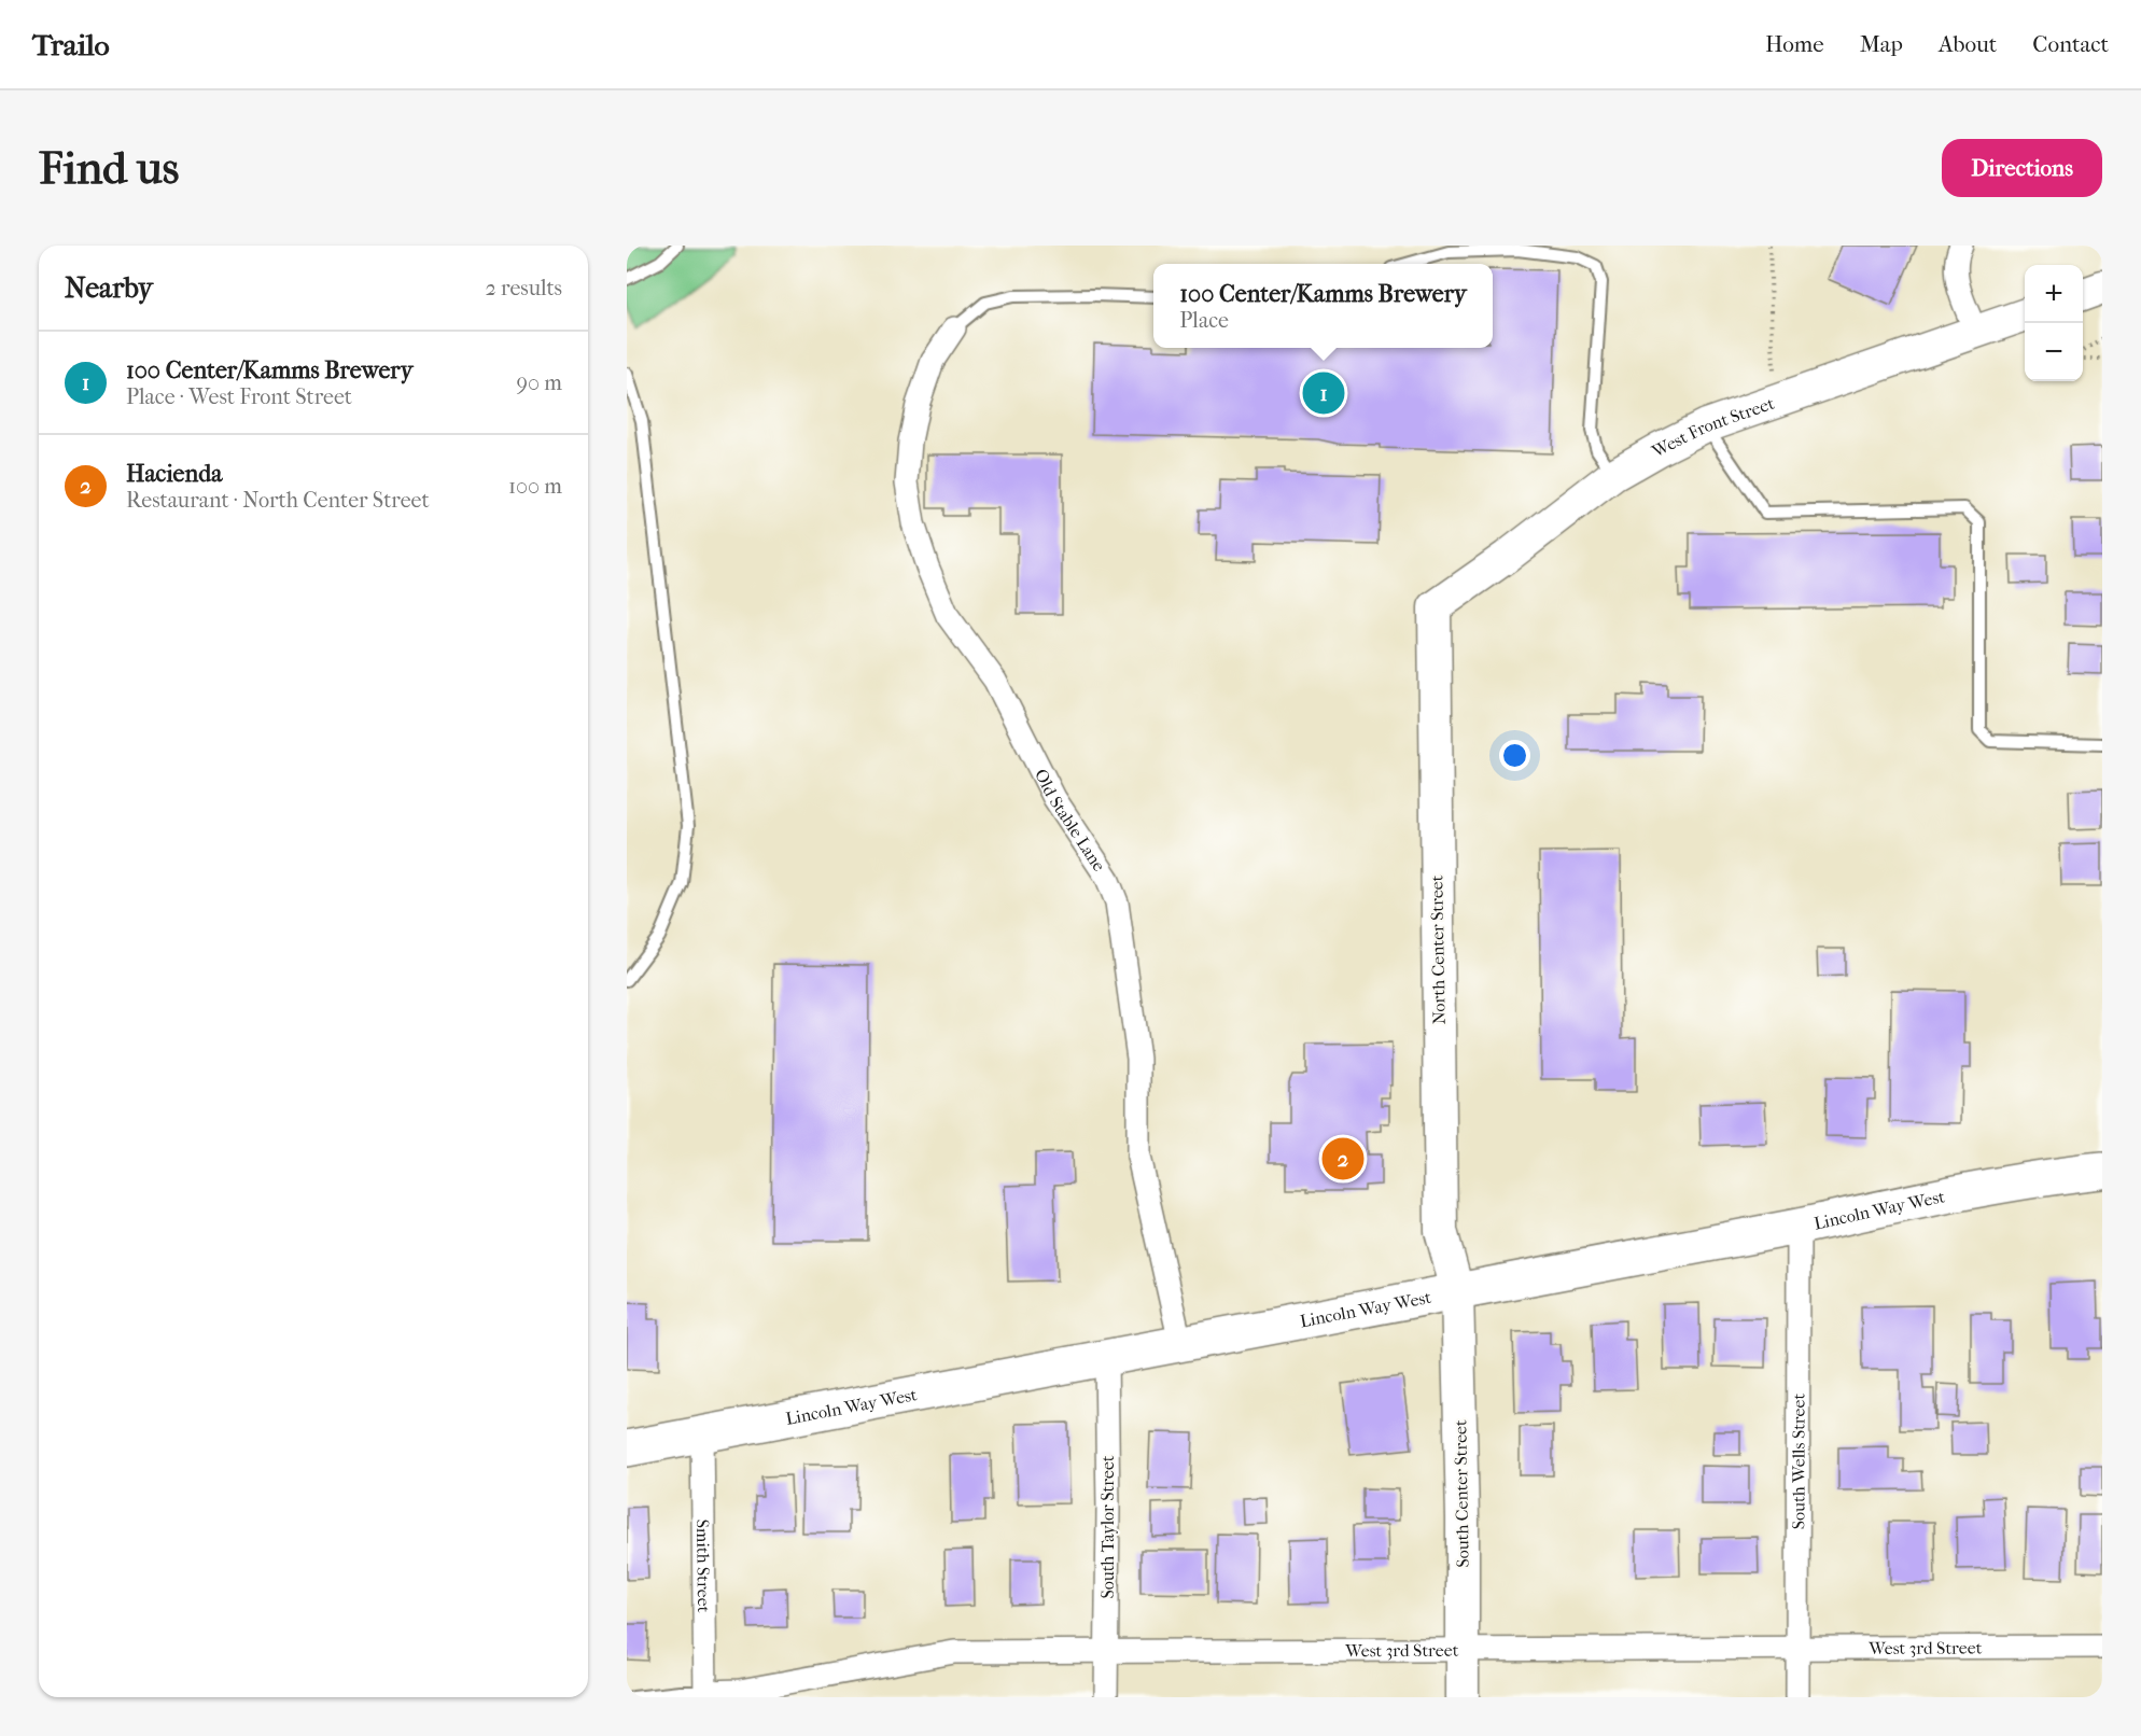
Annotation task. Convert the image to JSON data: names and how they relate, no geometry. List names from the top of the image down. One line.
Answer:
{"streets":{"main road":["Lincoln Way West"],"street":["West Front Street","Old Stable Lane","North Center Street","South Wells Street","South Center Street","South Taylor Street","Smith Street","West 3rd Street"]},"crossings":[["West Front Street","North Center Street"],["Old Stable Lane","Lincoln Way West"],["North Center Street","Lincoln Way West"],["North Center Street","South Center Street"],["Lincoln Way West","South Wells Street"],["Lincoln Way West","South Center Street"],["Lincoln Way West","South Taylor Street"],["Lincoln Way West","Smith Street"],["South Wells Street","West 3rd Street"],["South Center Street","West 3rd Street"],["South Taylor Street","West 3rd Street"],["Smith Street","West 3rd Street"]],"page":{"header":"Trailo","nav":["Home","Map","About","Contact"],"buttons":"Directions","title":"Find us","heading":["Nearby","2 results"],"popup":["100 Center/Kamms Brewery","Place"],"map_buttons":["+","−"],"list":[{"mark":"1","name":"100 Center/Kamms Brewery","note":"Place · West Front Street","value":"90 m"},{"mark":"2","name":"Hacienda","note":"Restaurant · North Center Street","value":"100 m"}],"pins":["1","2"]}}
